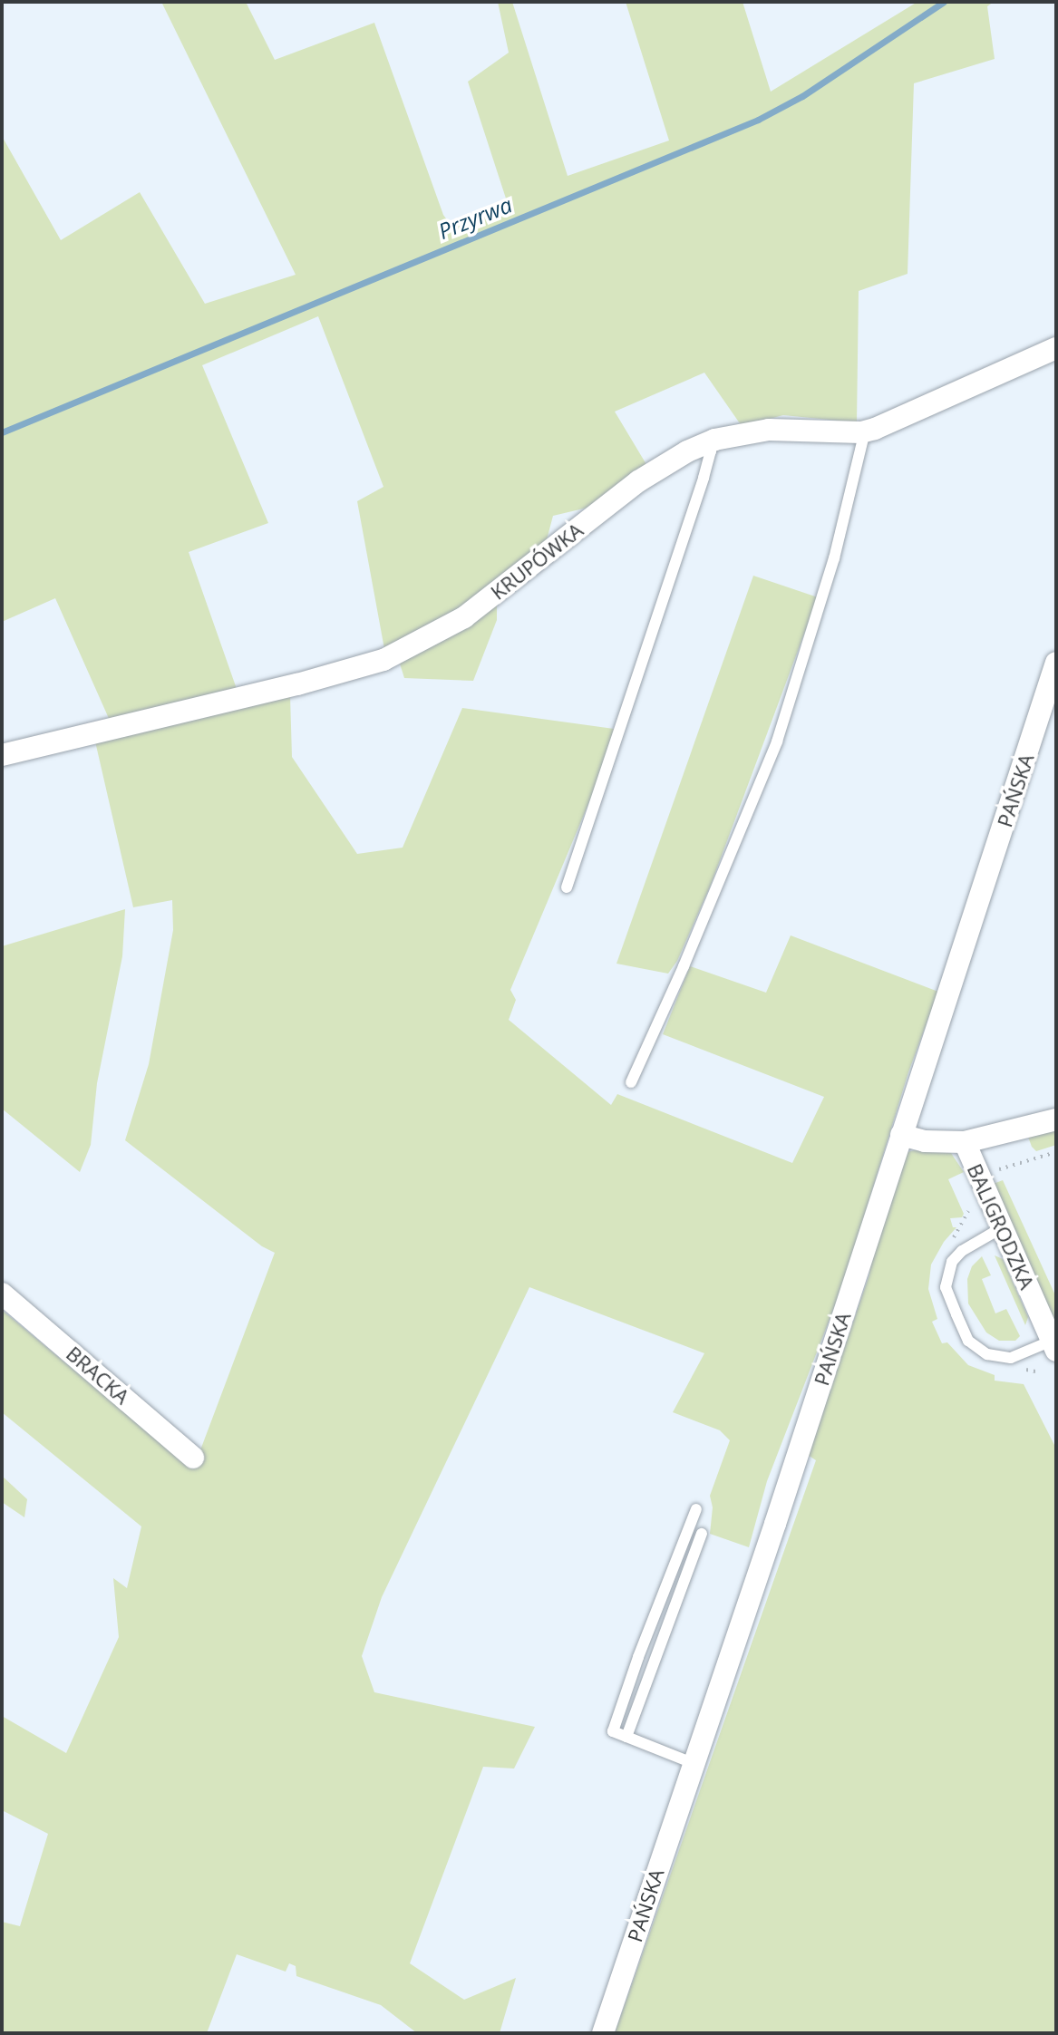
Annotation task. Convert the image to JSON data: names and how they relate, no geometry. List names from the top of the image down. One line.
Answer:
{"streets":{"street":["KRUPÓWKA","PAŃSKA","BALIGRODZKA","BRACKA"]},"water":["Przyrwa"]}
